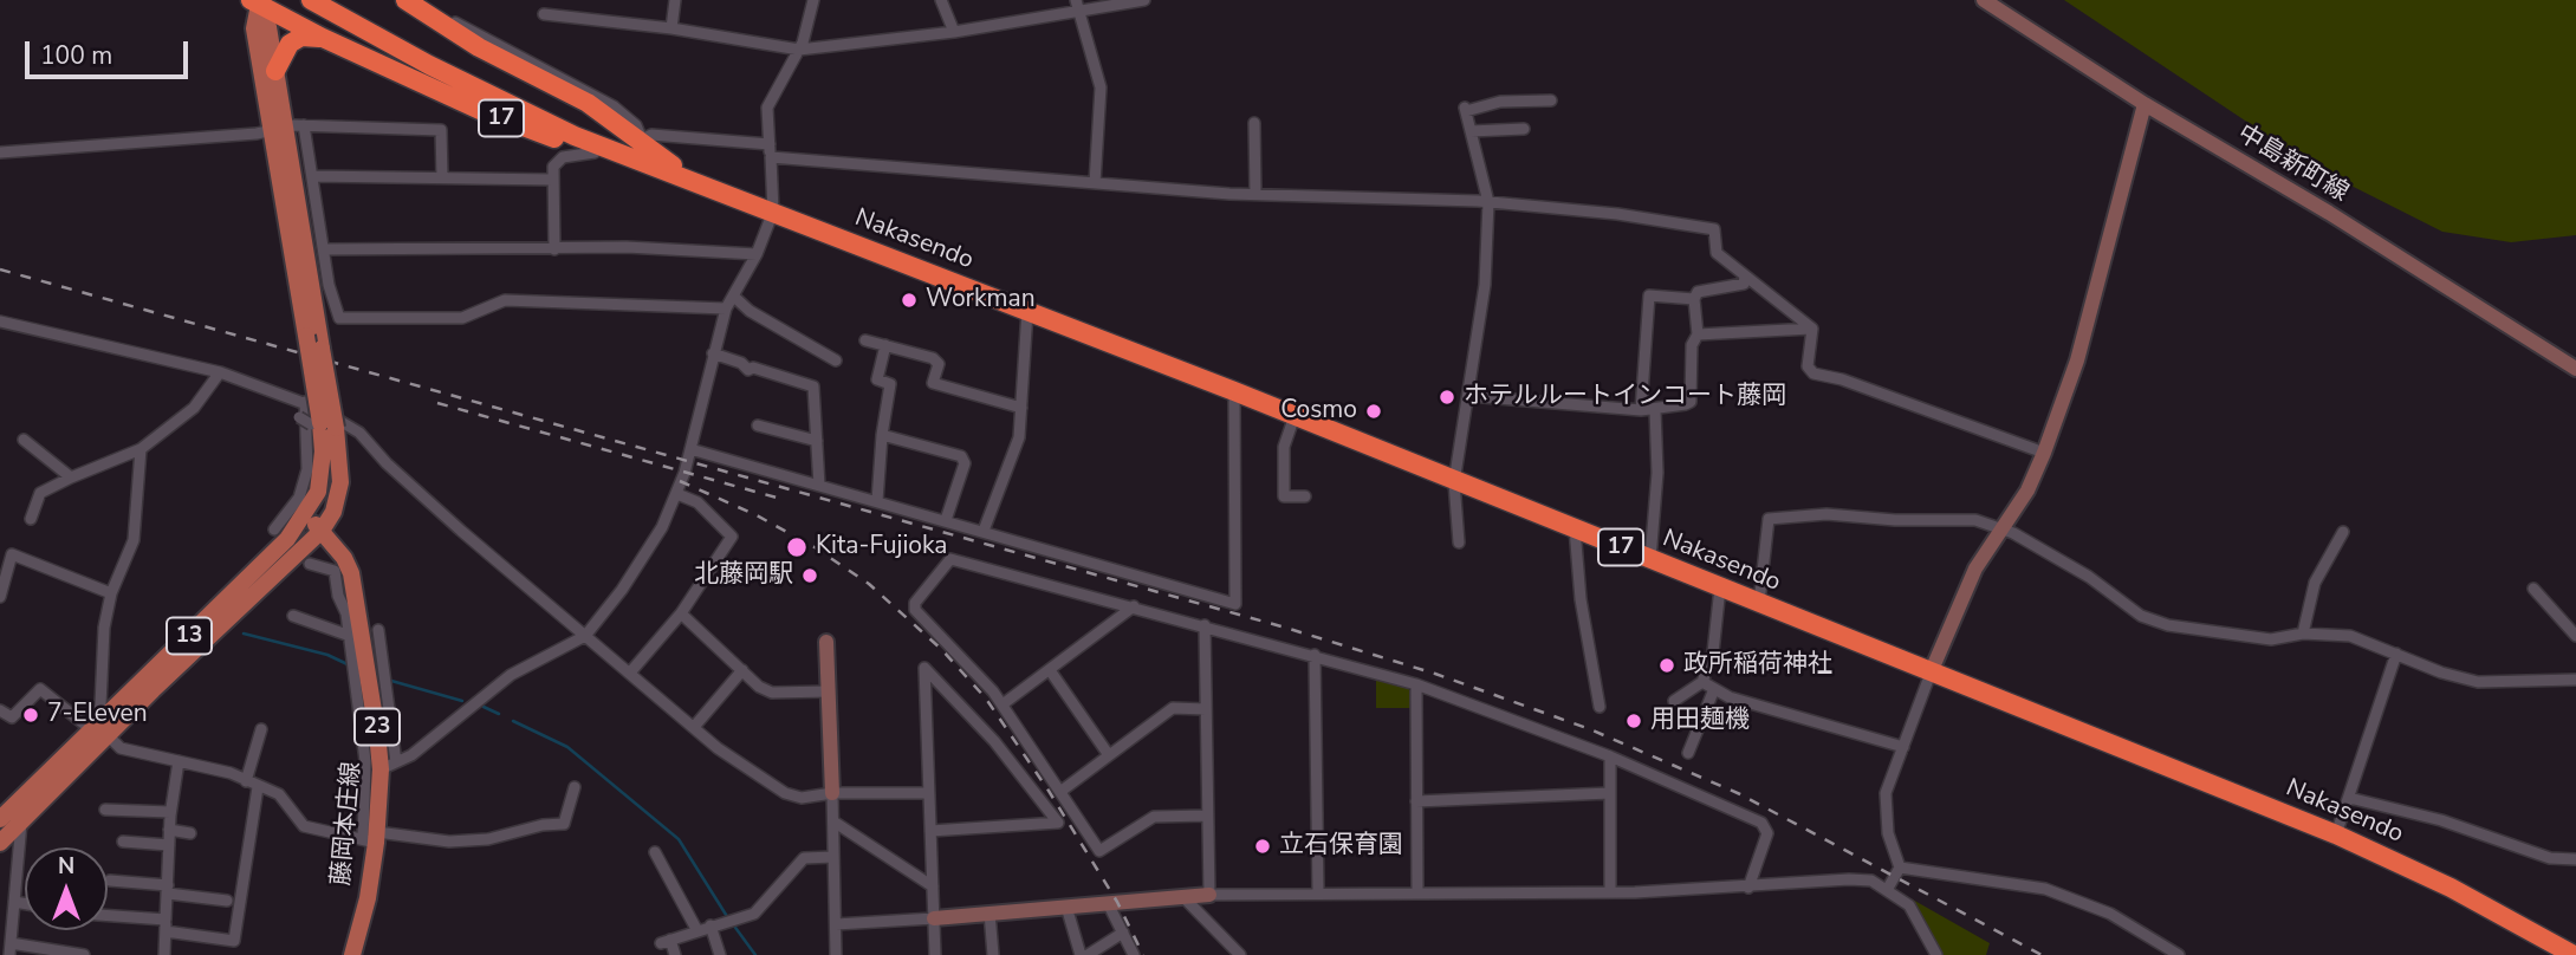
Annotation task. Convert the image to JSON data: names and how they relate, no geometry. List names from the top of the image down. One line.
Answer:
{"streets":{"highway":["17","Nakasendo"],"main road":["13","23","藤岡本庄線"],"street":["中島新町線"]},"crossings":[["17","Nakasendo"],["17","13"],["13","藤岡本庄線"]],"places":["Workman","ホテルルートインコート藤岡","Cosmo","Kita-Fujioka","北藤岡駅","政所稲荷神社","7-Eleven","用田麺機","立石保育園"],"scale_bar":"100 m","north":"top"}
